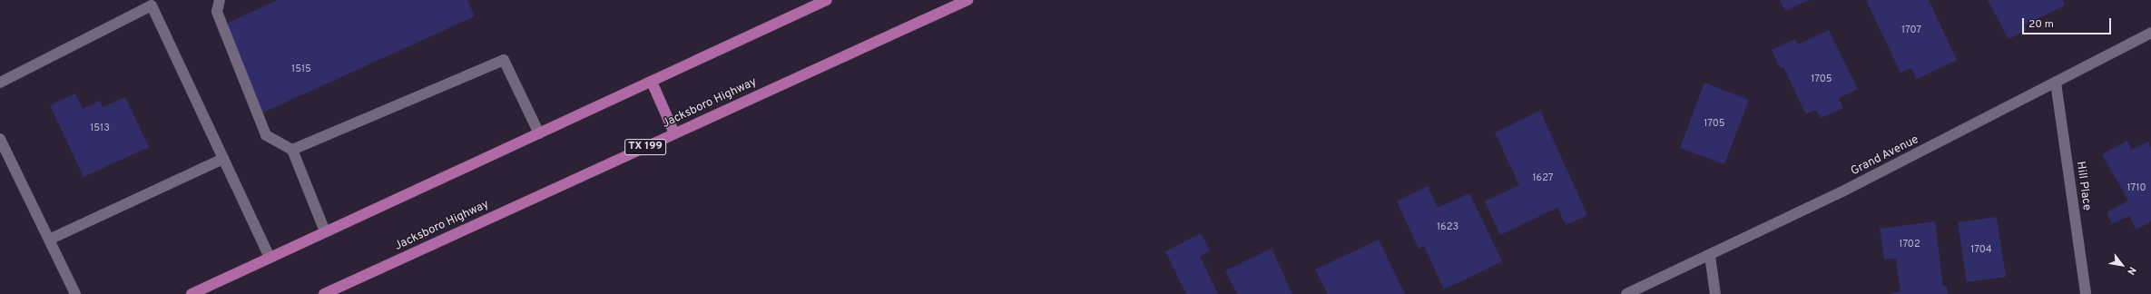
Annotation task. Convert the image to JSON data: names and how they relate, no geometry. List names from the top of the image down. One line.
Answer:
{"streets":{"main road":["Jacksboro Highway","TX 199"],"street":["Grand Avenue","Hill Place"]},"crossings":[["Grand Avenue","Hill Place"]],"house_numbers":["1707","1515","1705","1705","1513","1627","1710","1623","1702","1704"],"scale_bar":"20 m","north":"bottom right"}
